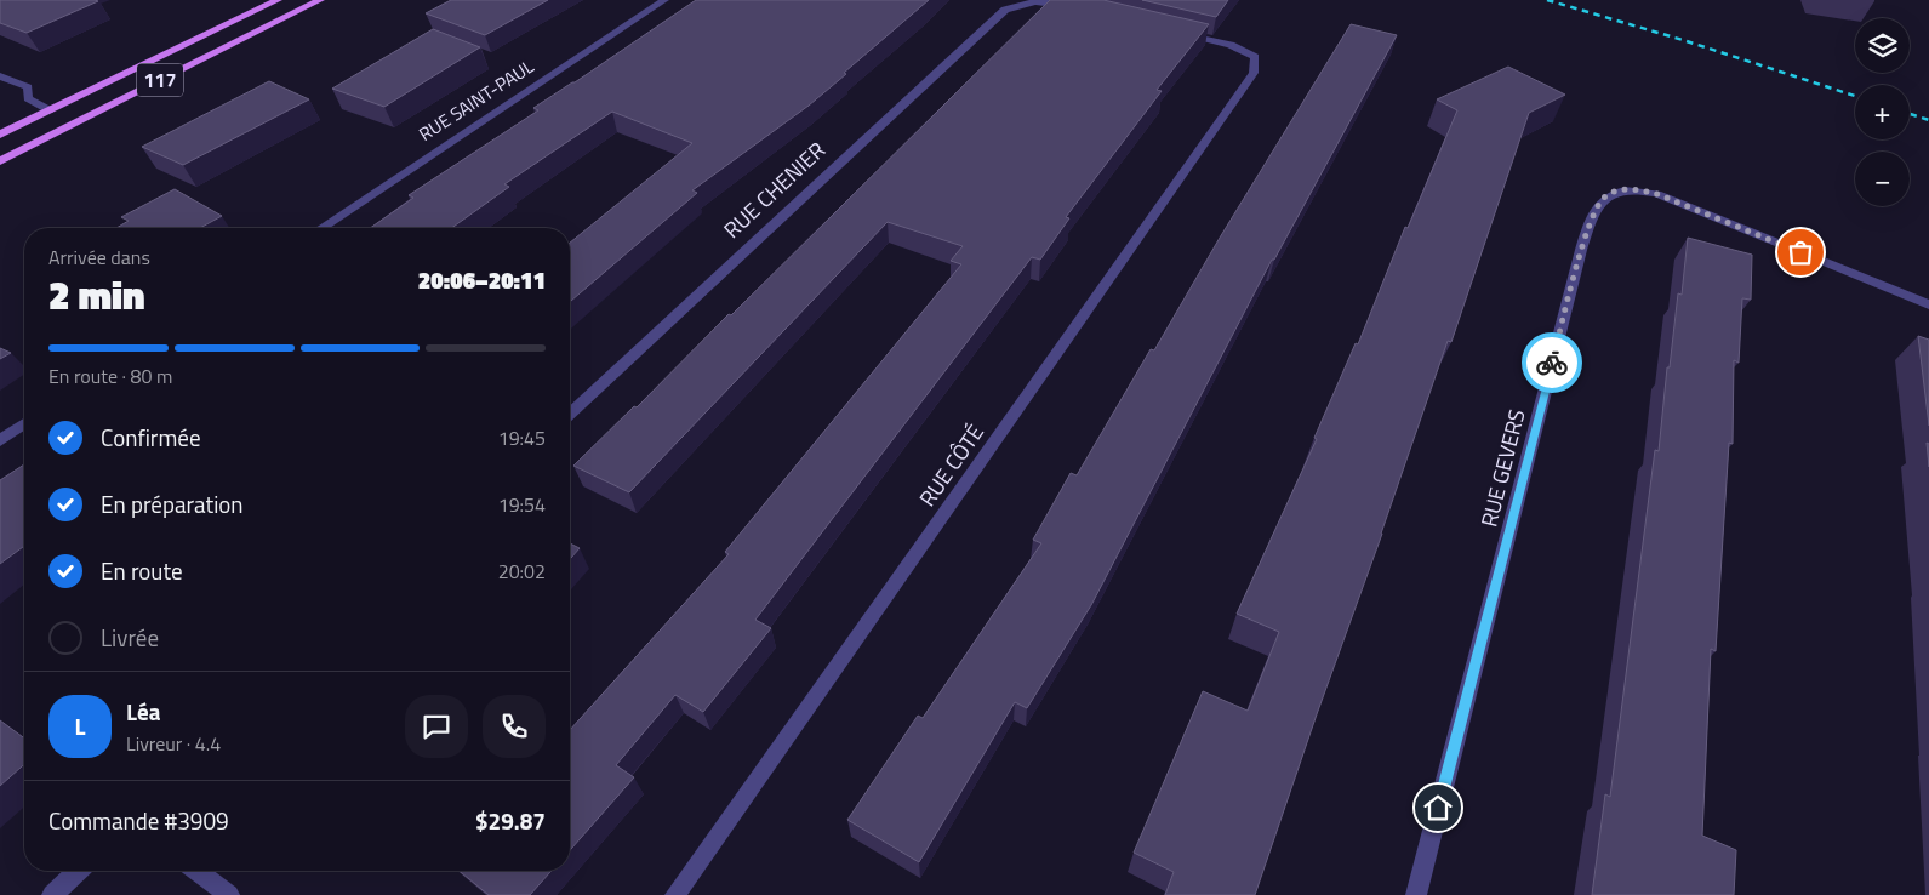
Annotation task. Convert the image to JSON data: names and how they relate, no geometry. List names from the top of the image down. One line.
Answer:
{"streets":{"main road":["117"],"street":["RUE SAINT-PAUL","RUE CHENIER","RUE CÔTÉ","RUE GEVERS"]},"page":{"map_buttons":["+","−"],"heading":["2 min","Arrivée dans","20:06–20:11"],"panel":["Léa","Livreur · 4.4","Commande #3909","$29.87"],"bar":"En route · 80 m","list":[["Confirmée","19:45"],["En préparation","19:54"],["En route","20:02"],"Livrée"],"round":"L"}}
